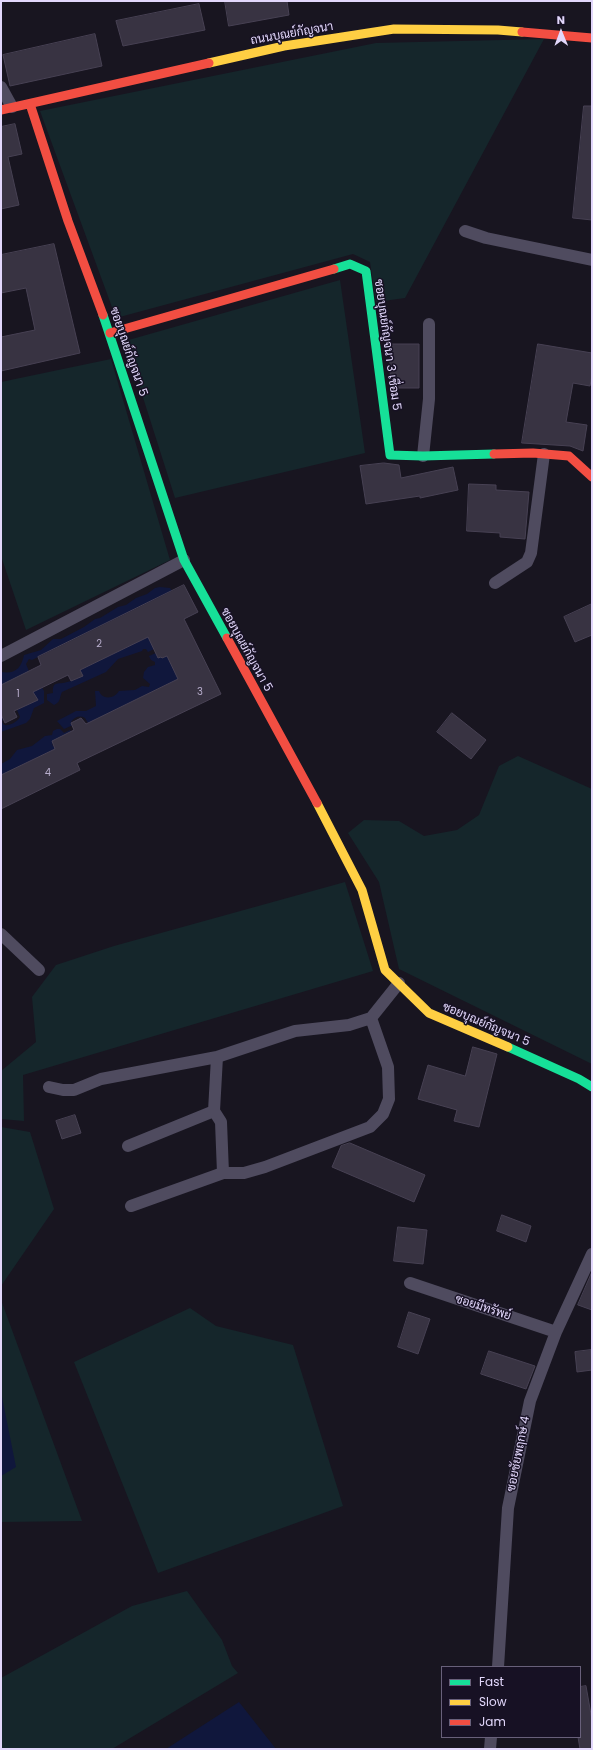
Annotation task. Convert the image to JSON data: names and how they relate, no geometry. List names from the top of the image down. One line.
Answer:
{"streets":{"street":["ถนนบุณย์กัญจนา","ซอยบุณย์กัญจนา 3 เชื่อม 5","ซอยบุณย์กัญจนา 5","ซอยมีทรัพย์","ซอยชัยพฤกษ์ 4"]},"crossings":[["ถนนบุณย์กัญจนา","ซอยบุณย์กัญจนา 5"],["ซอยบุณย์กัญจนา 3 เชื่อม 5","ซอยบุณย์กัญจนา 5"],["ซอยมีทรัพย์","ซอยชัยพฤกษ์ 4"]],"house_numbers":["2","3","1","4"],"legend":["Fast","Slow","Jam"],"north":"top"}
